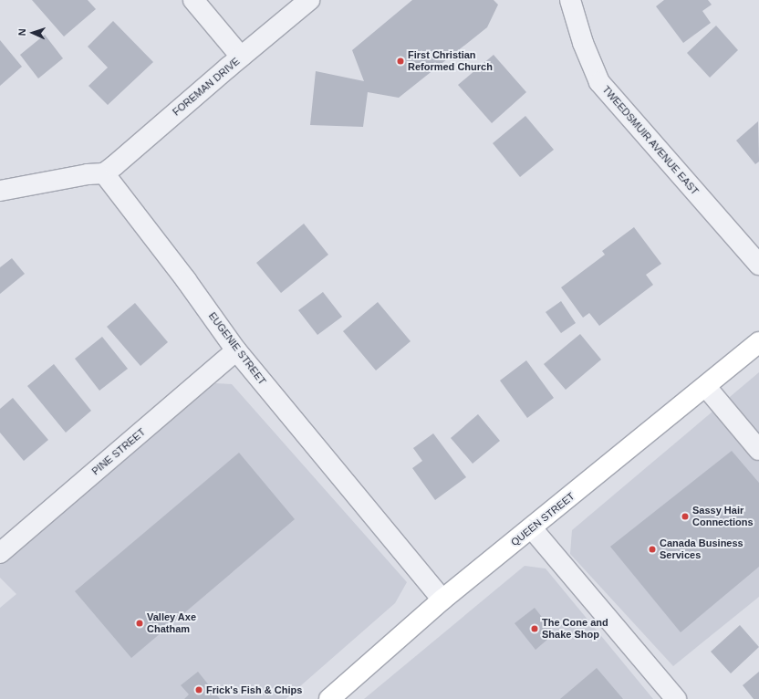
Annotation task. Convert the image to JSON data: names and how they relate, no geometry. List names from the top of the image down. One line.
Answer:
{"streets":{"main road":["QUEEN STREET"],"street":["FOREMAN DRIVE","TWEEDSMUIR AVENUE EAST","EUGENIE STREET","PINE STREET"]},"crossings":[["FOREMAN DRIVE","EUGENIE STREET"],["EUGENIE STREET","PINE STREET"],["EUGENIE STREET","QUEEN STREET"]],"places":["First Christian Reformed Church","Sassy Hair Connections","Canada Business Services","Valley Axe Chatham","The Cone and Shake Shop","Frick's Fish & Chips"],"north":"left"}
